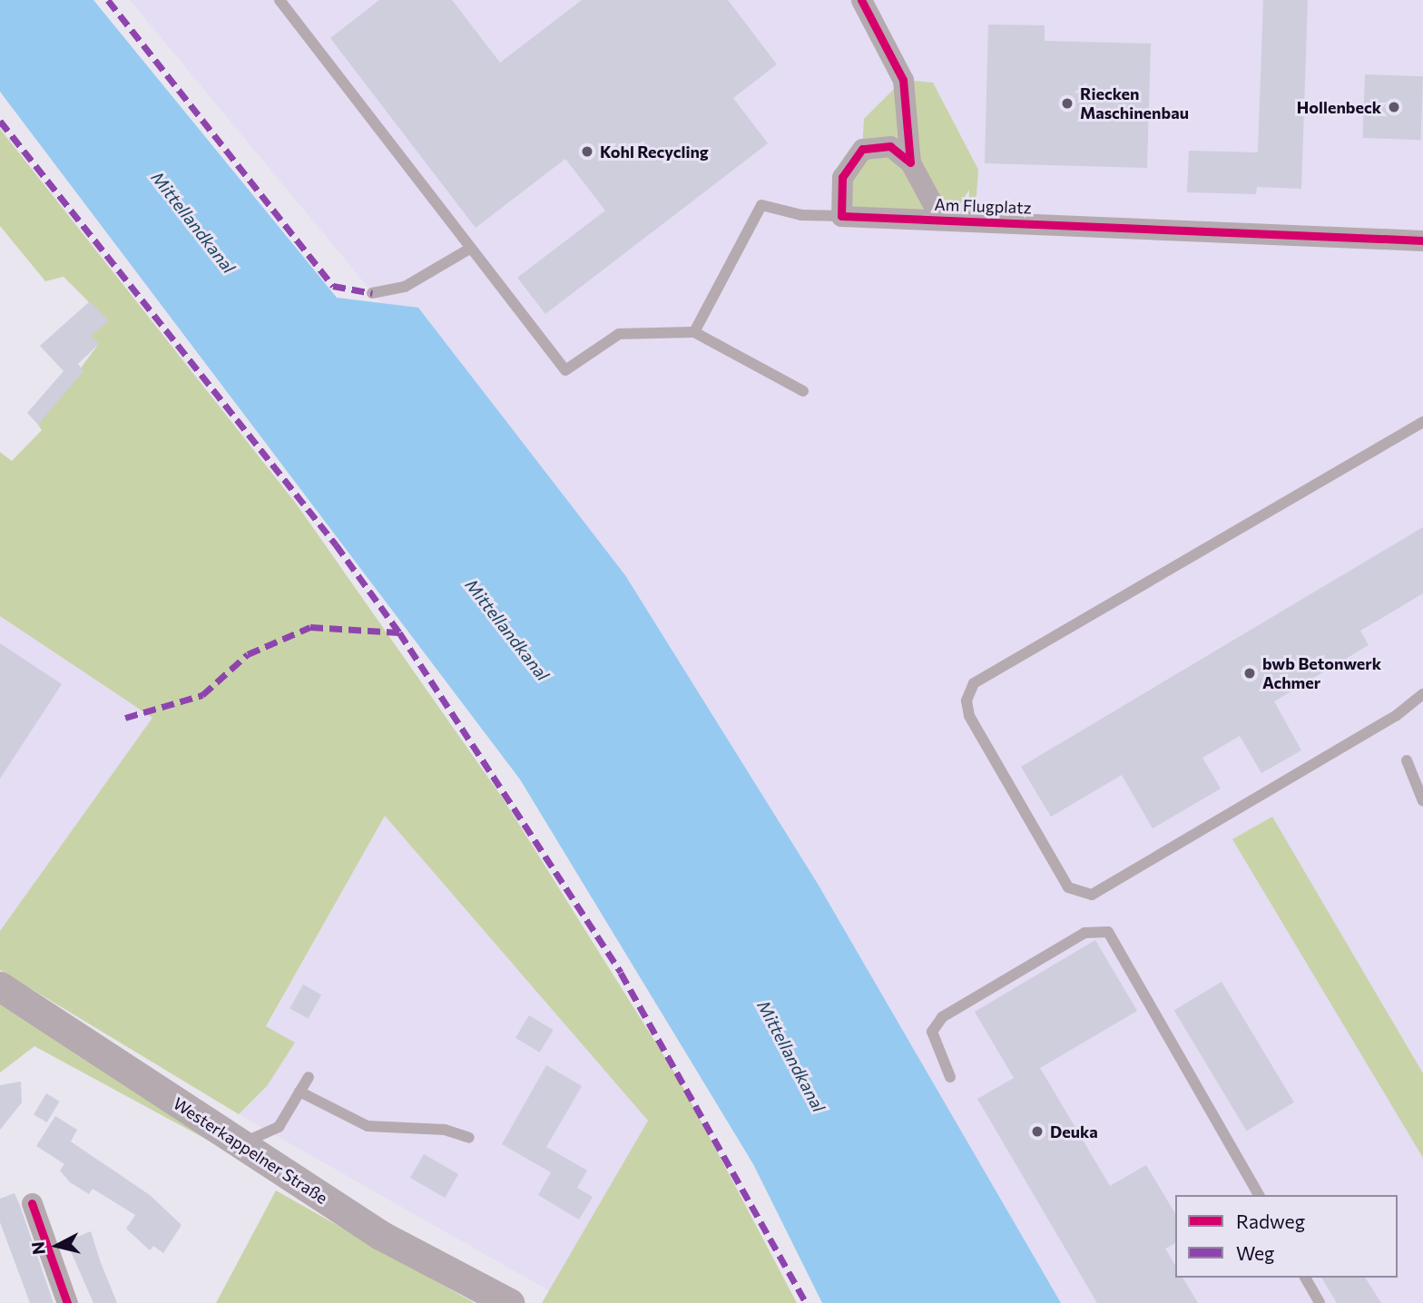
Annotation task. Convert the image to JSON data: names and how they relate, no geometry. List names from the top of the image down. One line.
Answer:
{"streets":{"main road":["Westerkappelner Straße"],"street":["Am Flugplatz"]},"water":["Mittellandkanal"],"places":["Riecken Maschinenbau","Hollenbeck","Kohl Recycling","bwb Betonwerk Achmer","Deuka"],"legend":["Radweg","Weg"],"north":"left"}
